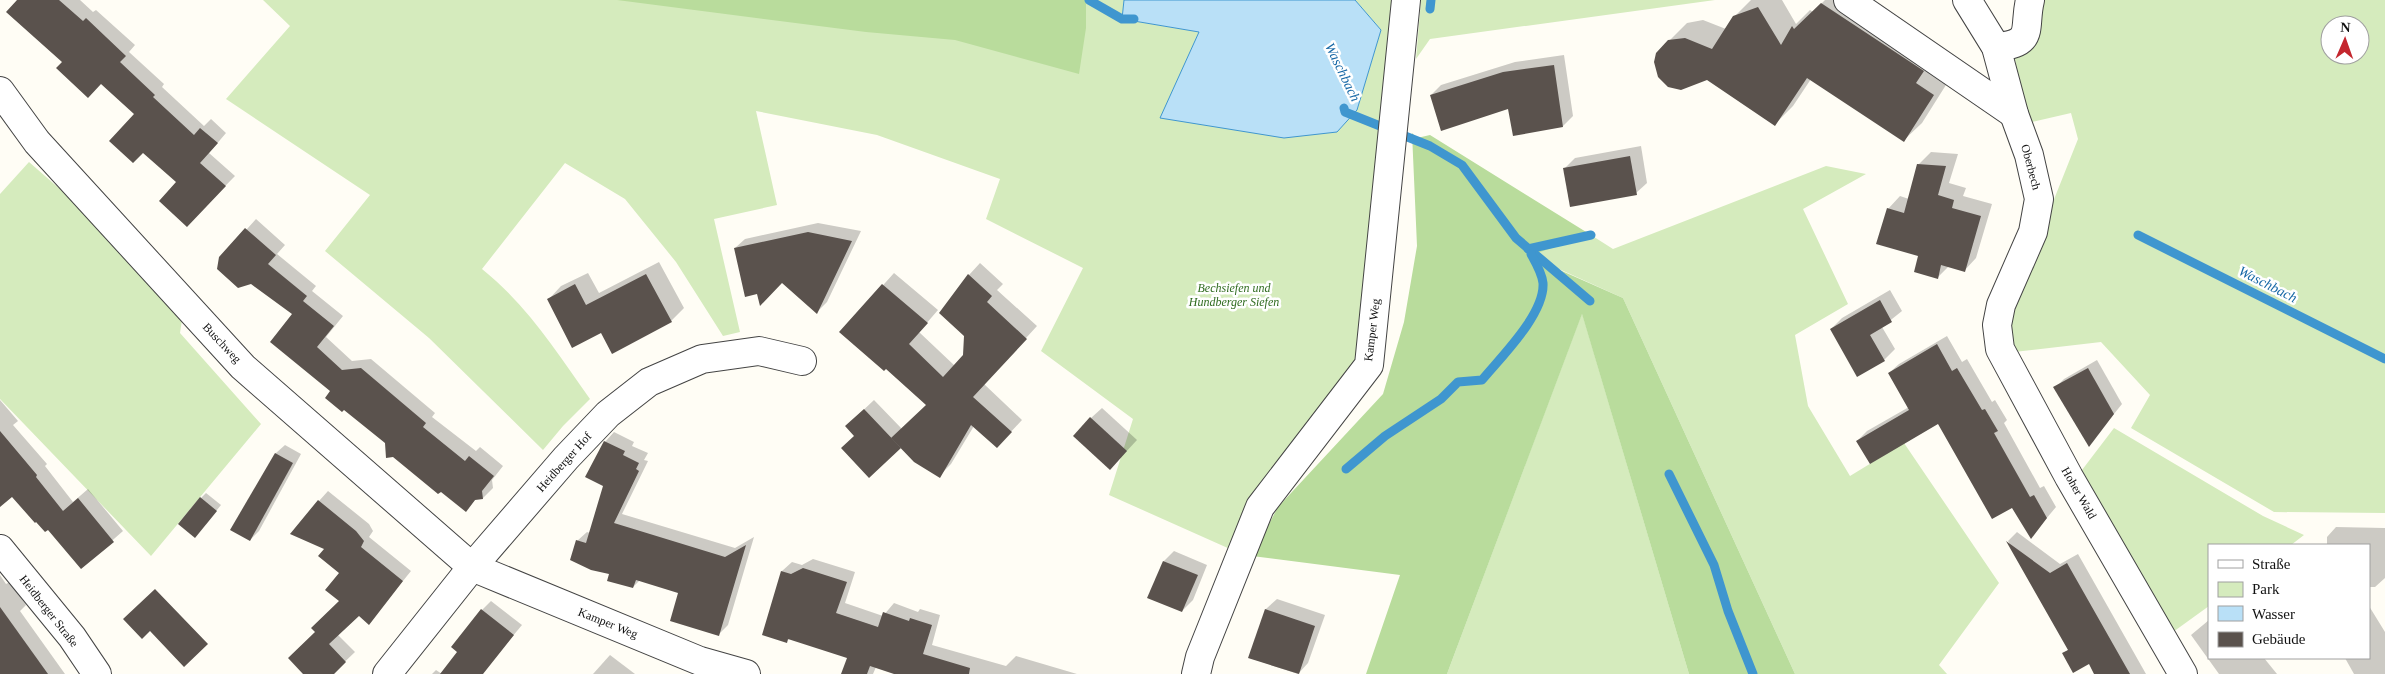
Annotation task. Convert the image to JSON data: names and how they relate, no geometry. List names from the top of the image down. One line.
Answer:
{"streets":{"street":["Oberbech","Kamper Weg","Buschweg","Heidberger Hof","Hoher Wald","Heidberger Straße"]},"crossings":[["Oberbech","Hoher Wald"],["Kamper Weg","Buschweg"],["Kamper Weg","Heidberger Hof"],["Buschweg","Heidberger Hof"]],"water":["Waschbach"],"parks":["Bechsiefen und Hundberger Siefen"],"legend":["Straße","Park","Wasser","Gebäude"],"north":"top"}
